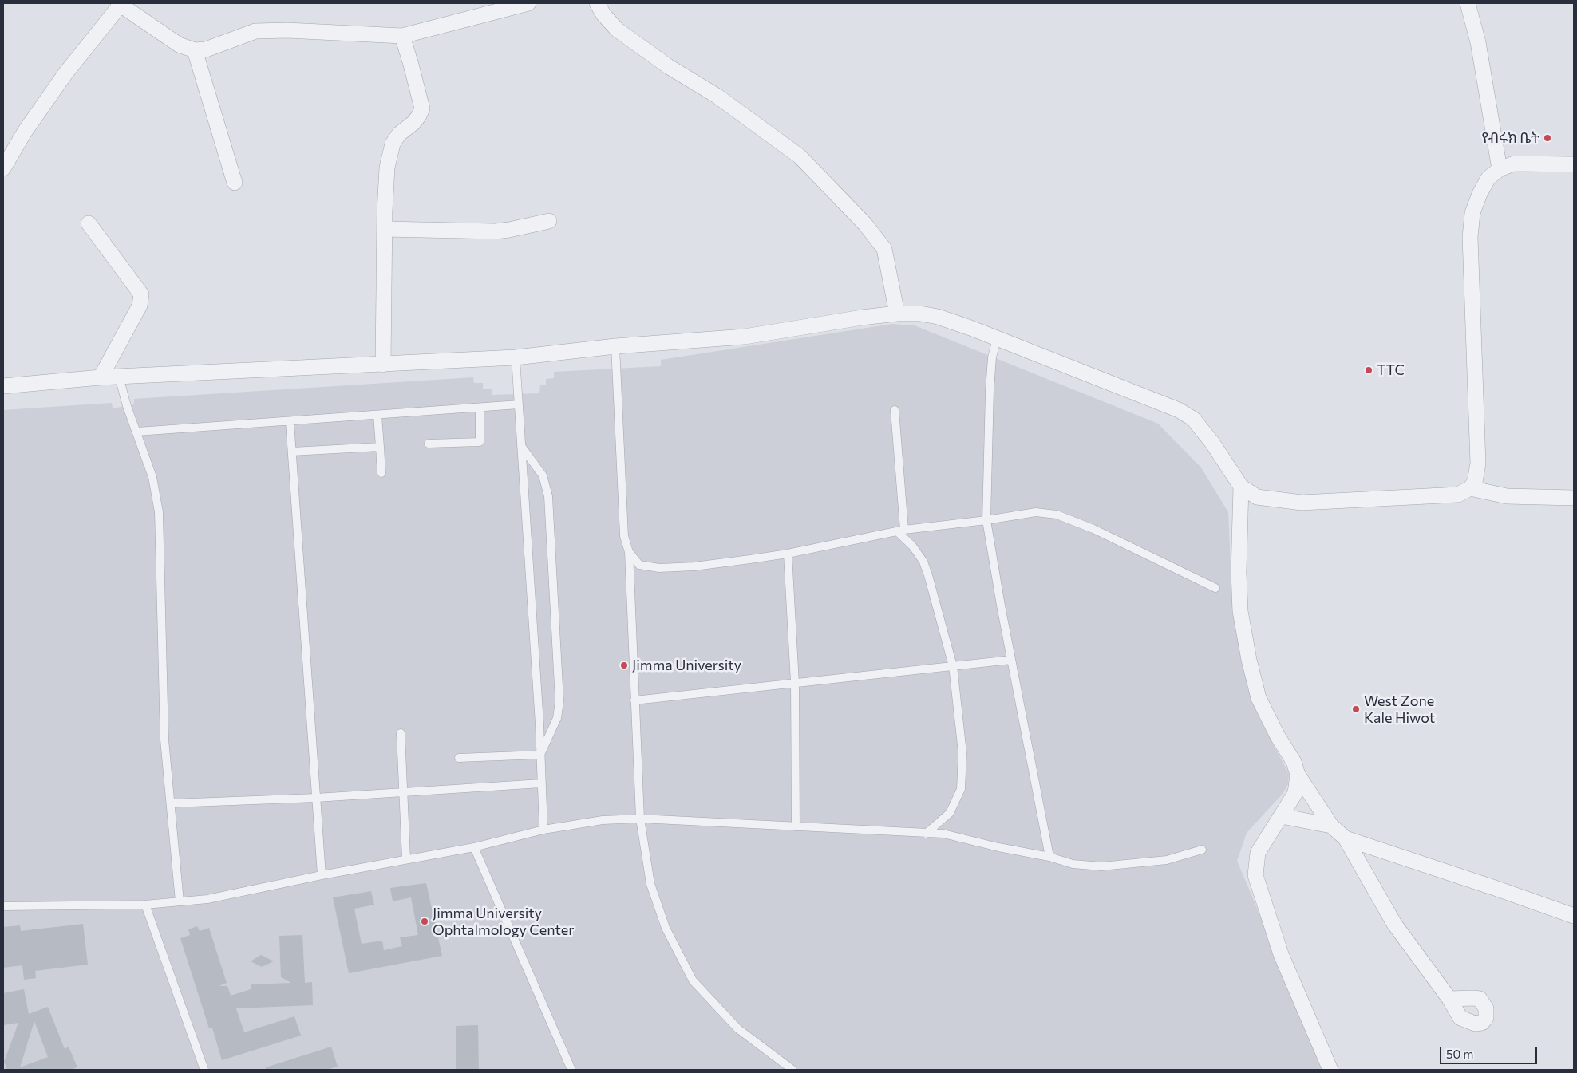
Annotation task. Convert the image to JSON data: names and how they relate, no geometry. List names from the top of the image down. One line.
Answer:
{"places":["የብሩክ ቤት","TTC","Jimma University","West Zone Kale Hiwot","Jimma University Ophtalmology Center"],"scale_bar":"50 m"}
